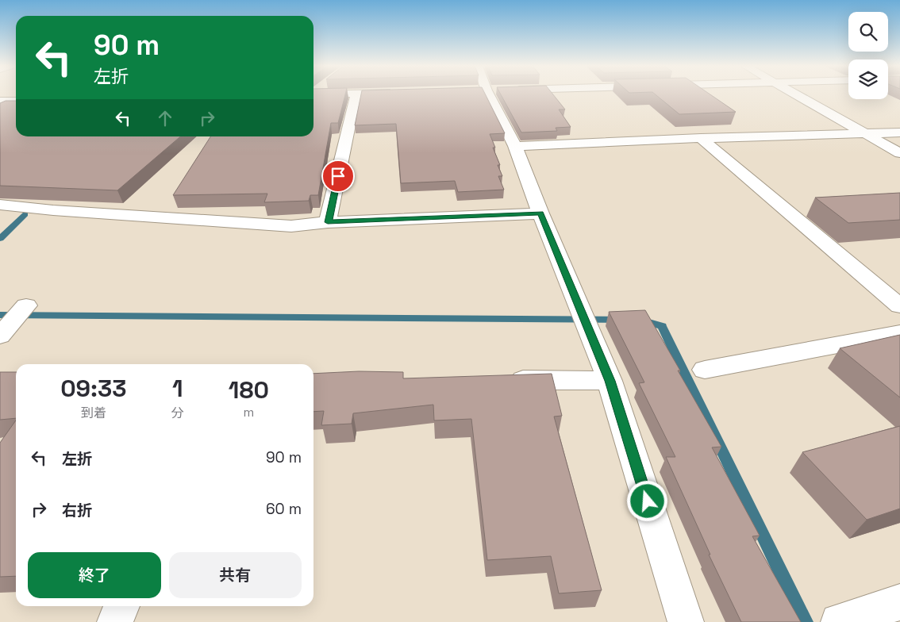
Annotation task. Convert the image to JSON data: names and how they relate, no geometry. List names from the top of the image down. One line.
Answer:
{"page":{"turn":["90 m","左折"],"eta":["09:33","到着","1","分","180","m"],"list":[{"name":"左折","value":"90 m"},{"name":"右折","value":"60 m"}],"buttons":["終了","共有"]}}
